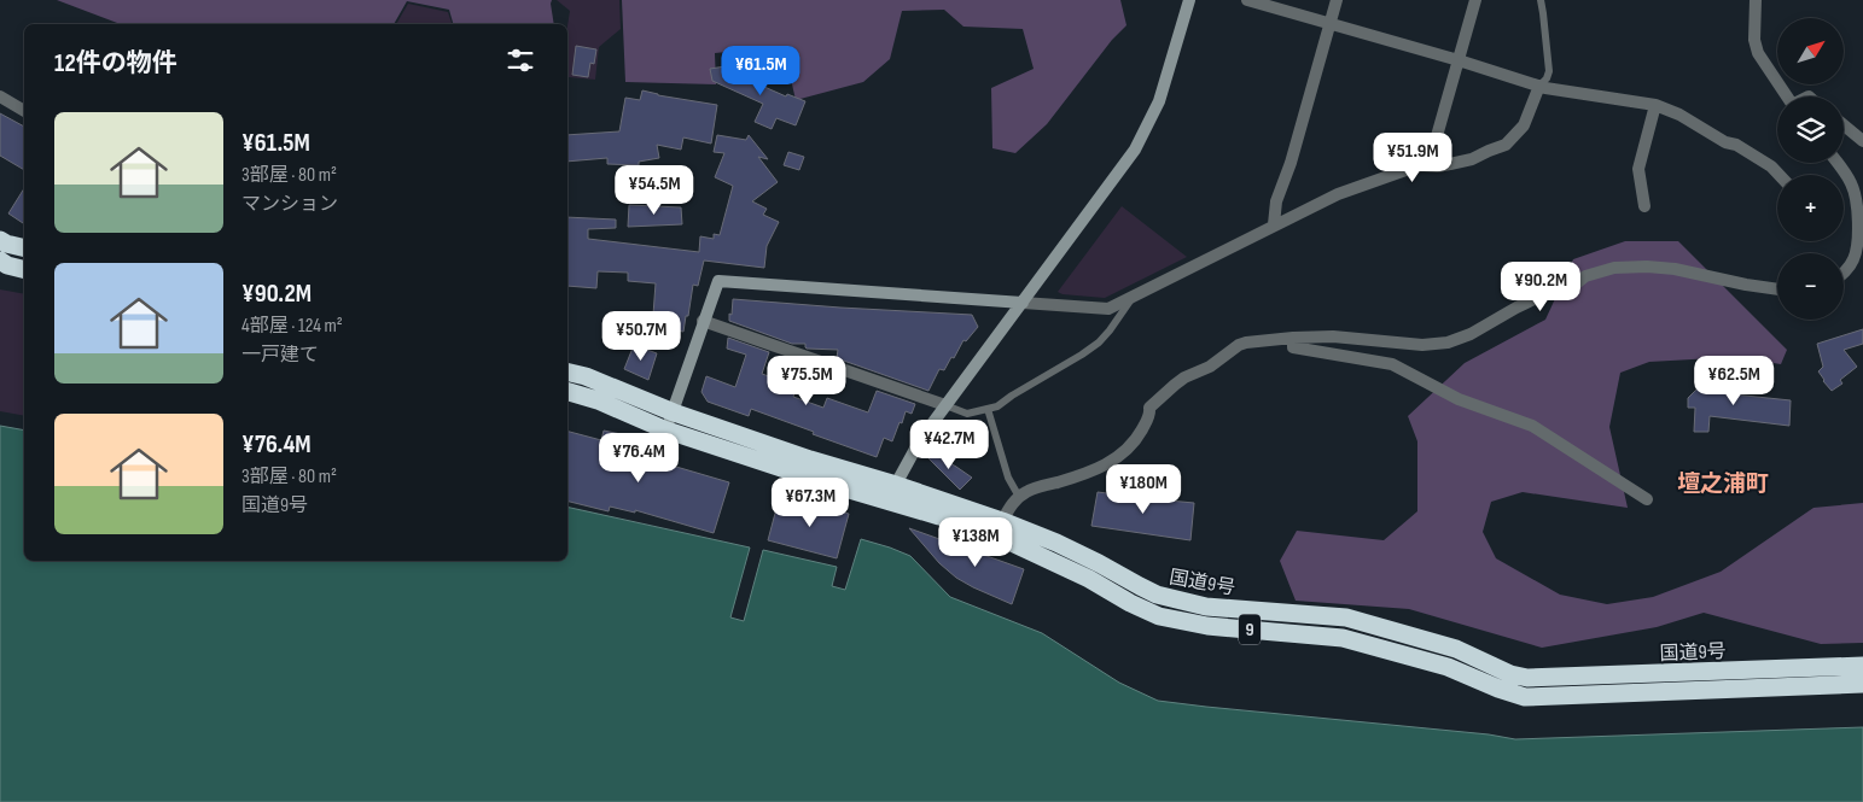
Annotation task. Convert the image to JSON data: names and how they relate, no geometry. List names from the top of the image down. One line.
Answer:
{"streets":{"highway":["国道9号","9"]},"districts":["壇之浦町"],"north":"top right","page":{"map_buttons":["+","−"],"heading":"12件の物件","price":["¥61.5M","¥51.9M","¥54.5M","¥90.2M","¥50.7M","¥75.5M","¥62.5M","¥42.7M","¥76.4M","¥180M","¥67.3M","¥138M"],"list":[{"name":"¥61.5M","note":"3部屋 · 80 m² · マンション"},{"name":"¥90.2M","note":"4部屋 · 124 m² · 一戸建て"},{"name":"¥76.4M","note":"3部屋 · 80 m² · 国道9号"}]}}
